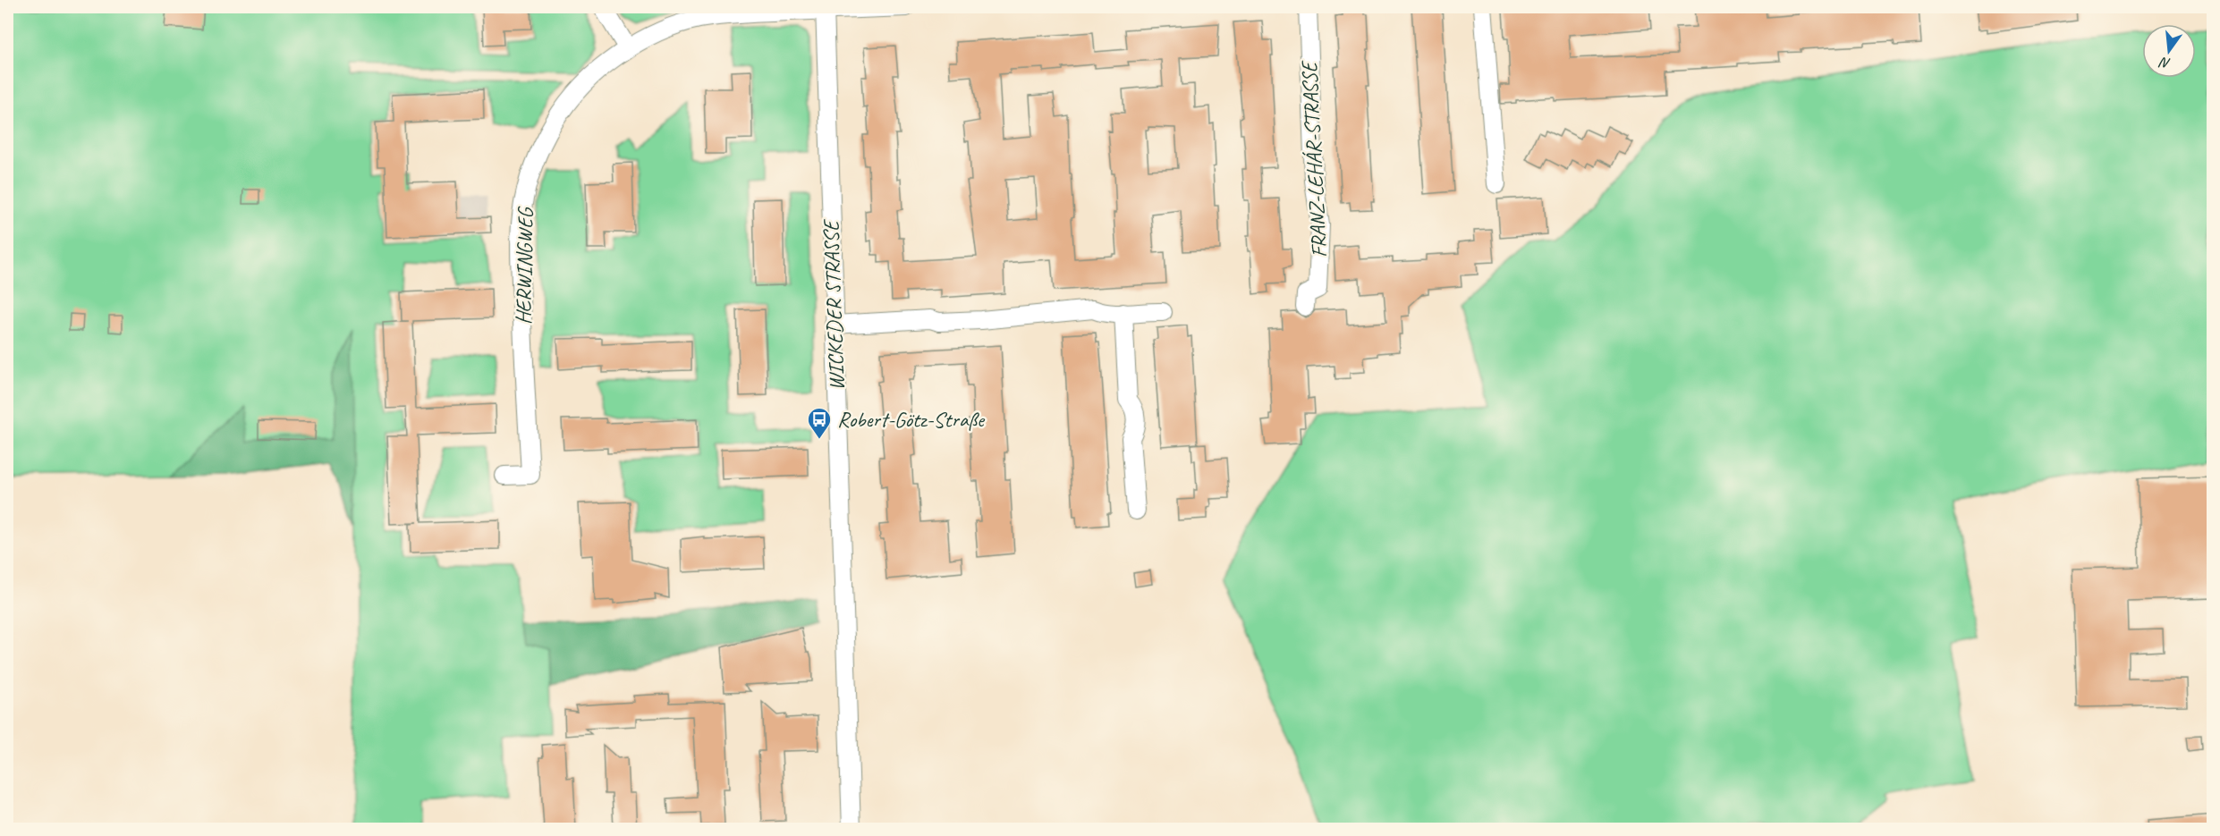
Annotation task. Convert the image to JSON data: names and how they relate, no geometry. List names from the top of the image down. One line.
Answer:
{"streets":{"street":["FRANZ-LEHÁR-STRASSE","HERWINGWEG","WICKEDER STRASSE"]},"crossings":[["HERWINGWEG","WICKEDER STRASSE"]],"places":{"bus stop":["Robert-Götz-Straße"]},"north":"bottom"}
